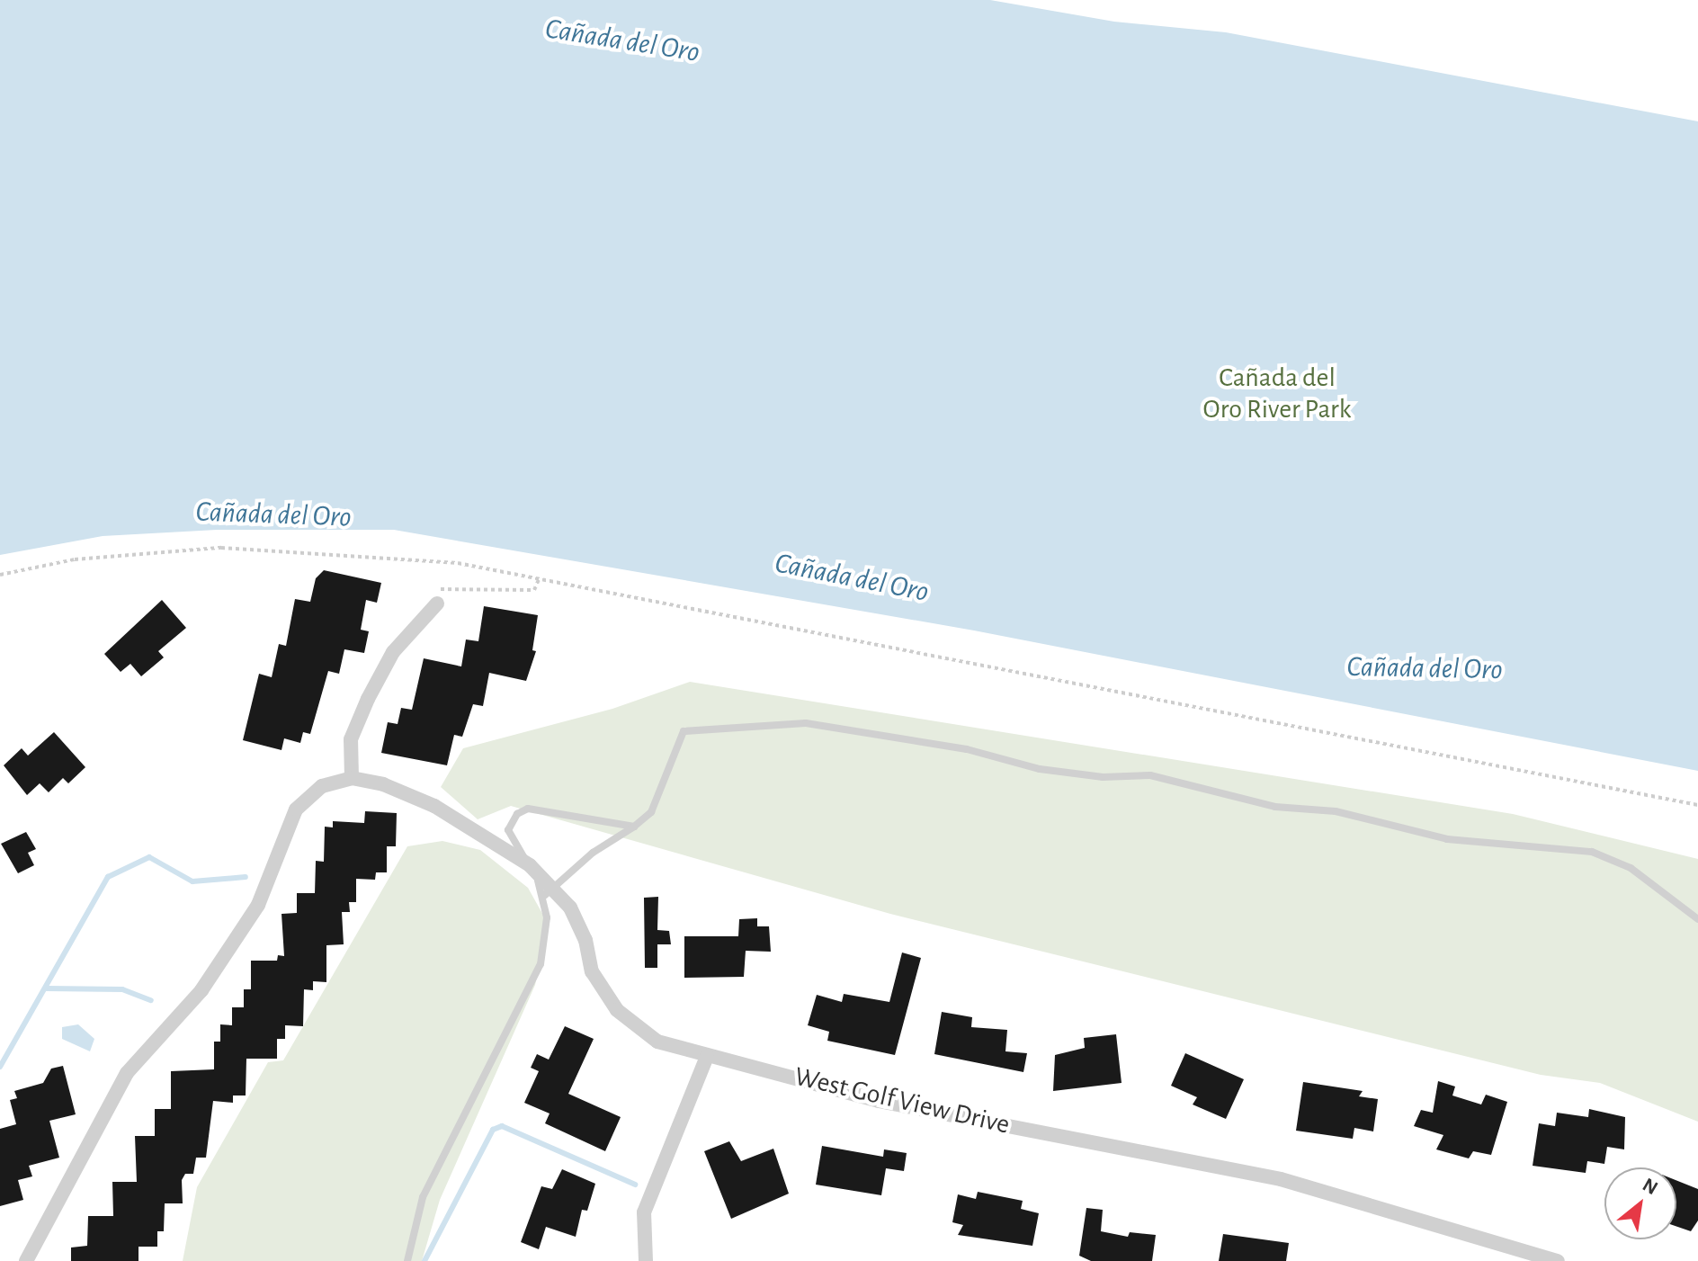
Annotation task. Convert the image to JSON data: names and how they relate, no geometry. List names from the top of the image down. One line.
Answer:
{"streets":{"street":["West Golf View Drive"]},"water":["Cañada del Oro"],"parks":["Cañada del Oro River Park"],"north":"top right"}
